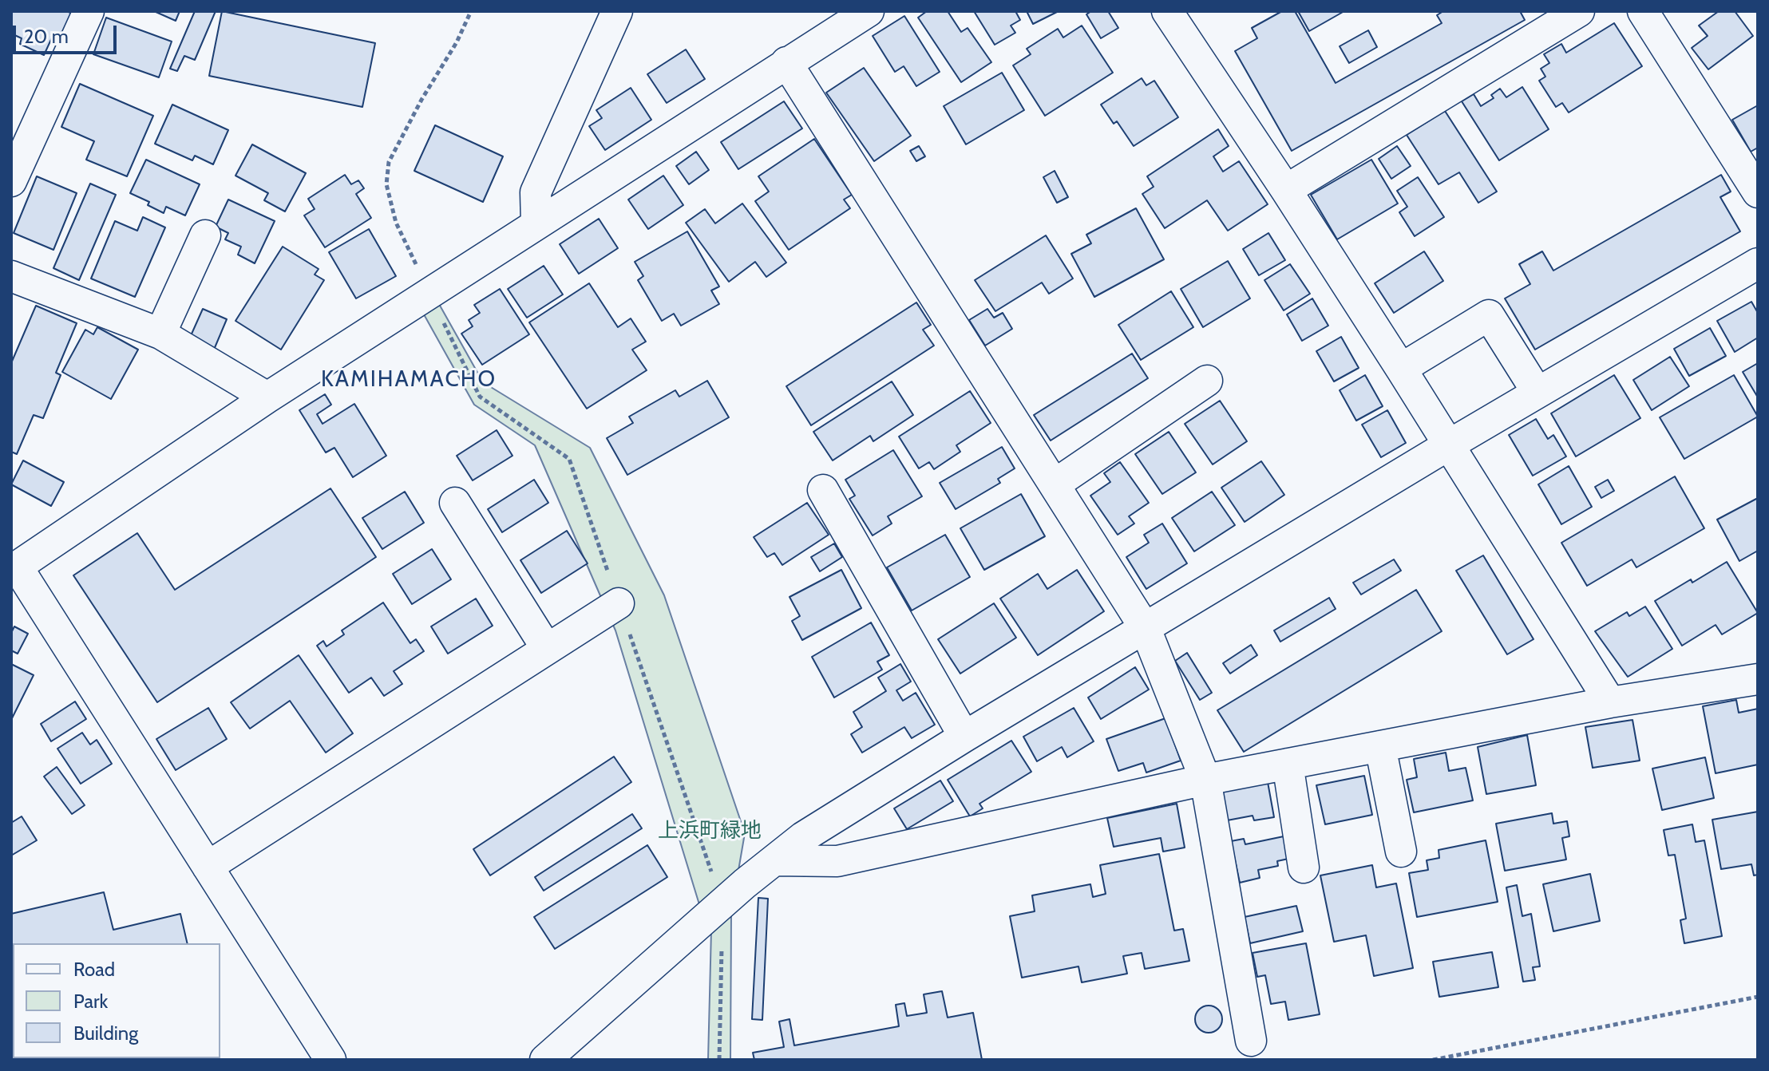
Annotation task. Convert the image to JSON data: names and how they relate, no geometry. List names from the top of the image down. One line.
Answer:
{"districts":["KAMIHAMACHO"],"parks":["上浜町緑地"],"legend":["Road","Park","Building"],"scale_bar":"20 m"}
